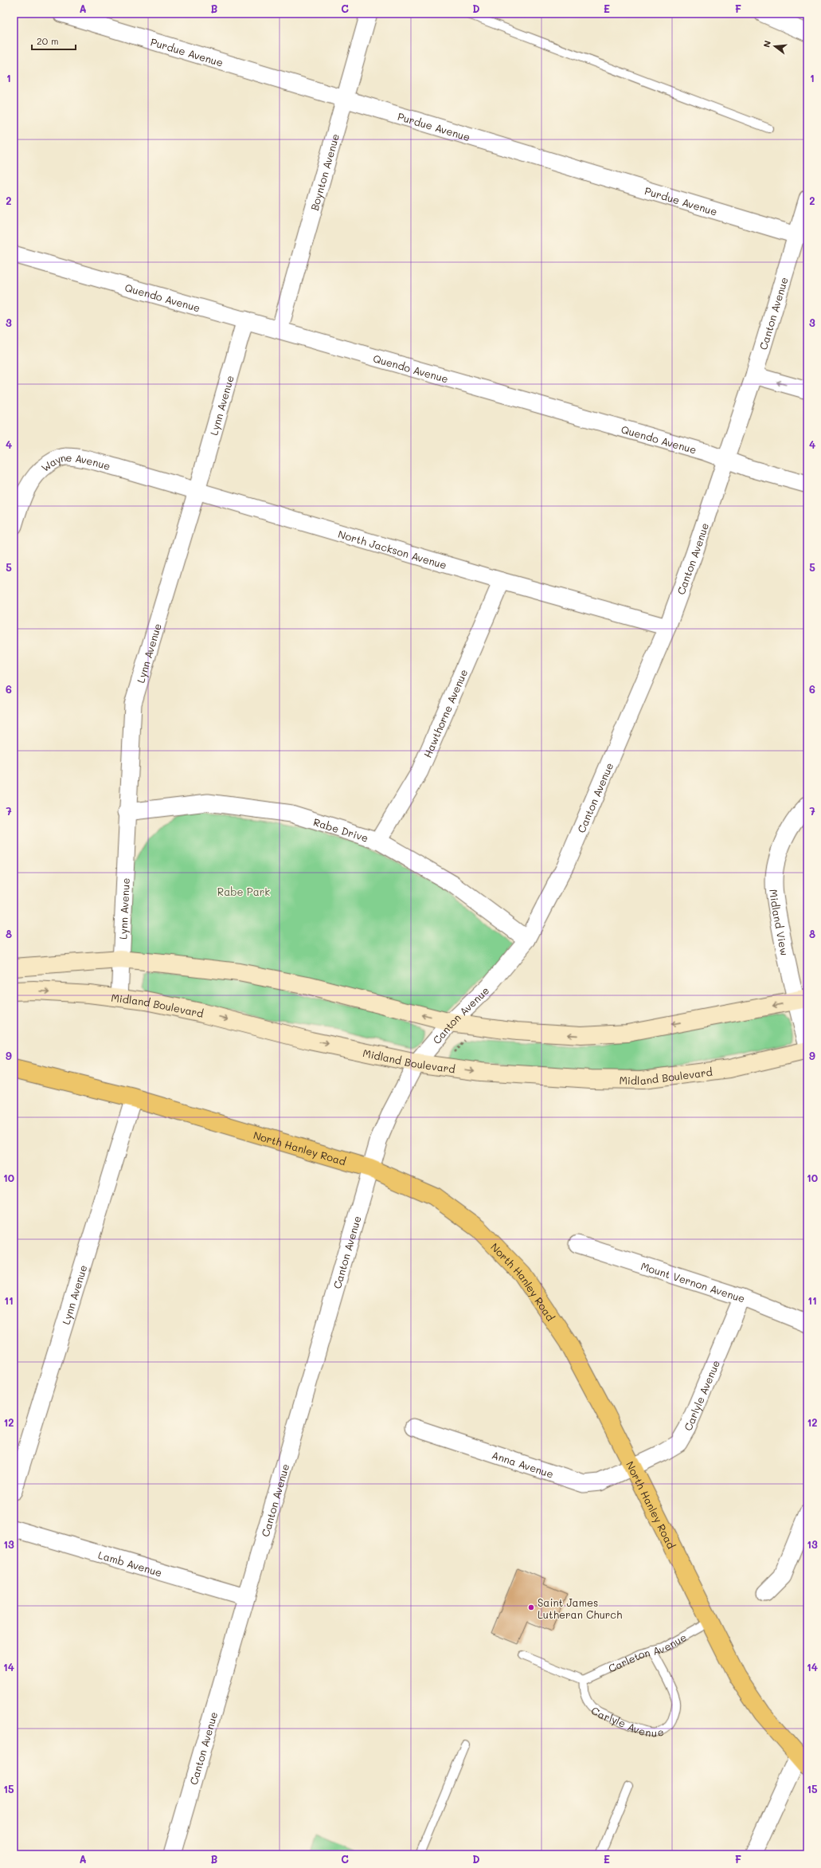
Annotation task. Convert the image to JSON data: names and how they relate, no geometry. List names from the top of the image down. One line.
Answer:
{"streets":{"main road":["Midland Boulevard","North Hanley Road"],"street":["Purdue Avenue","Boynton Avenue","Quendo Avenue","Canton Avenue","Lynn Avenue","Wayne Avenue","North Jackson Avenue","Hawthorne Avenue","Rabe Drive","Midland View","Mount Vernon Avenue","Carlyle Avenue","Anna Avenue","Lamb Avenue"],"lane":["Carleton Avenue"]},"crossings":[["Purdue Avenue","Boynton Avenue"],["Purdue Avenue","Canton Avenue"],["Boynton Avenue","Quendo Avenue"],["Quendo Avenue","Canton Avenue"],["Quendo Avenue","Lynn Avenue"],["Canton Avenue","North Jackson Avenue"],["Canton Avenue","Rabe Drive"],["Canton Avenue","Midland Boulevard"],["Canton Avenue","North Hanley Road"],["Canton Avenue","Lamb Avenue"],["Lynn Avenue","North Jackson Avenue"],["Lynn Avenue","Rabe Drive"],["Lynn Avenue","Midland Boulevard"],["Lynn Avenue","North Hanley Road"],["Wayne Avenue","North Jackson Avenue"],["North Jackson Avenue","Hawthorne Avenue"],["Hawthorne Avenue","Rabe Drive"],["North Hanley Road","Carlyle Avenue"],["North Hanley Road","Anna Avenue"],["North Hanley Road","Carleton Avenue"],["Mount Vernon Avenue","Carlyle Avenue"],["Carlyle Avenue","Anna Avenue"],["Carlyle Avenue","Carleton Avenue"]],"parks":["Rabe Park"],"places":["Saint James Lutheran Church"],"scale_bar":"20 m","north":"left","grid":{"columns":["A","B","C","D","E","F"],"rows":["1","2","3","4","5","6","7","8","9","10","11","12","13","14","15"]}}
